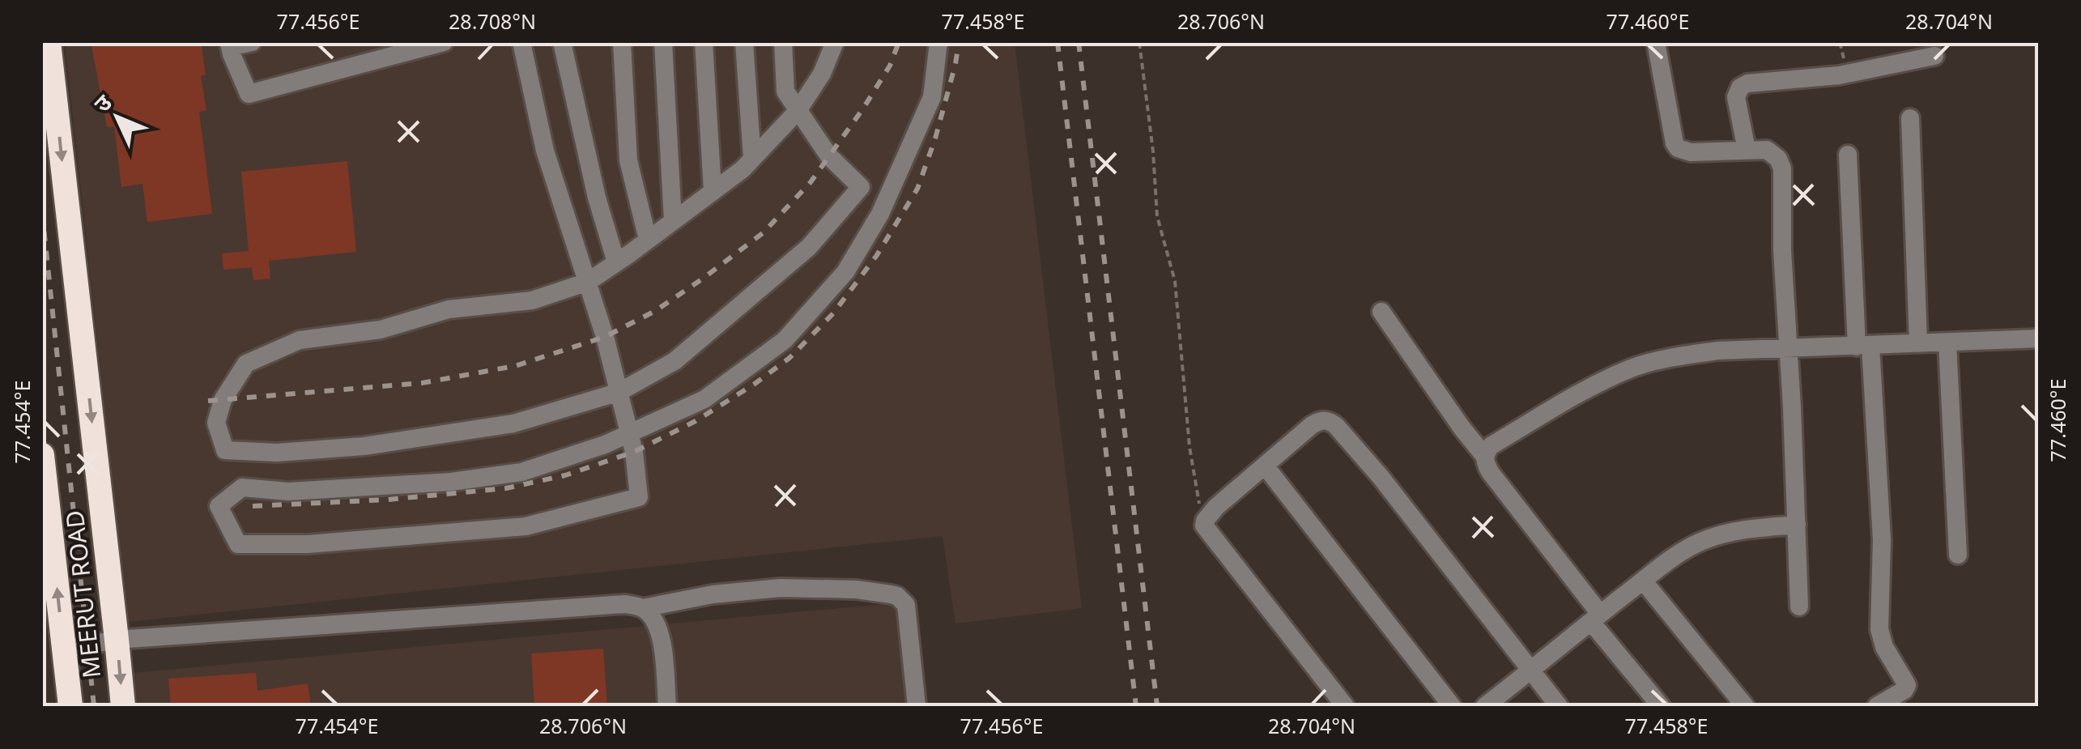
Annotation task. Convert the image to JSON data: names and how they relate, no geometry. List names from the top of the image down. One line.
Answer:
{"streets":{"highway":["MEERUT ROAD"]},"north":"top left","coordinates":["77.456°E","28.708°N","77.458°E","28.706°N","77.460°E","28.704°N","77.454°E"]}
